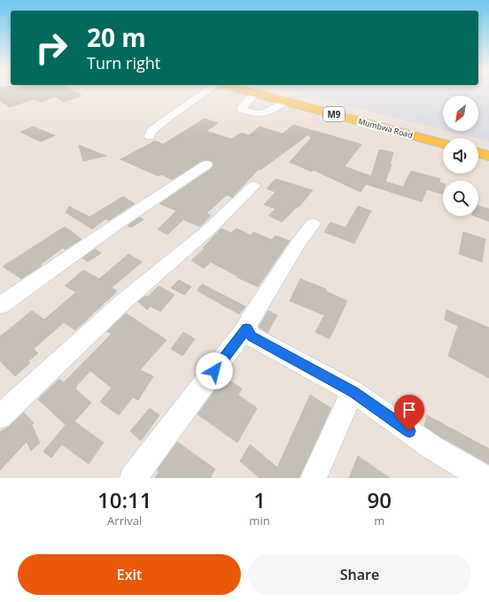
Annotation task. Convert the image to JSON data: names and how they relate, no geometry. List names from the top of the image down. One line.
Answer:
{"streets":{"main road":["M9","Mumbwa Road"]},"north":"bottom left","page":{"turn":["20 m","Turn right"],"eta":["10:11","Arrival","1","min","90","m"],"buttons":["Exit","Share"]}}
